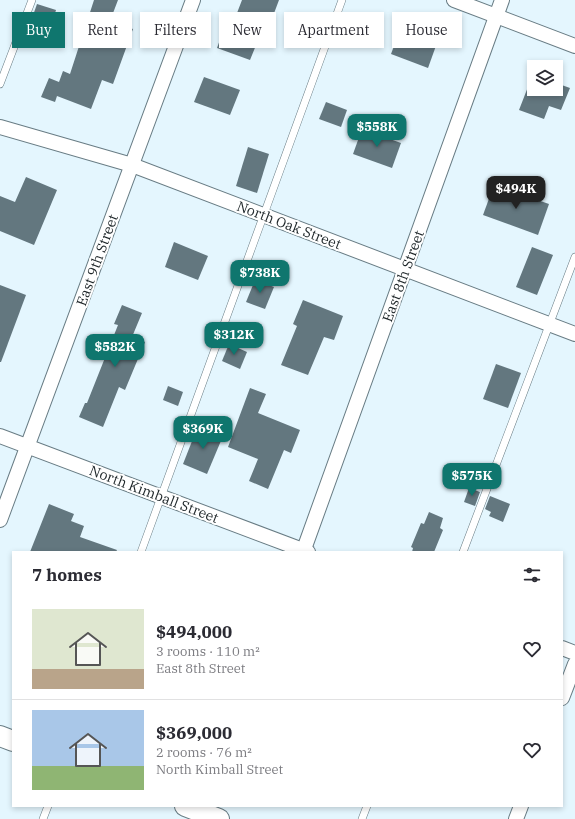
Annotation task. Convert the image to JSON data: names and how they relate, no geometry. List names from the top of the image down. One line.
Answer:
{"streets":{"street":["North Oak Street","East 9th Street","East 8th Street","North Kimball Street"]},"crossings":[["North Oak Street","East 9th Street"],["North Oak Street","East 8th Street"],["East 9th Street","North Kimball Street"],["East 8th Street","North Kimball Street"]],"page":{"chip":["Buy","Rent","Filters","New","Apartment","House"],"price":["$558K","$494K","$738K","$312K","$582K","$369K","$575K"],"heading":"7 homes","list":[{"name":"$494,000","note":"3 rooms · 110 m² · East 8th Street"},{"name":"$369,000","note":"2 rooms · 76 m² · North Kimball Street"}]}}
